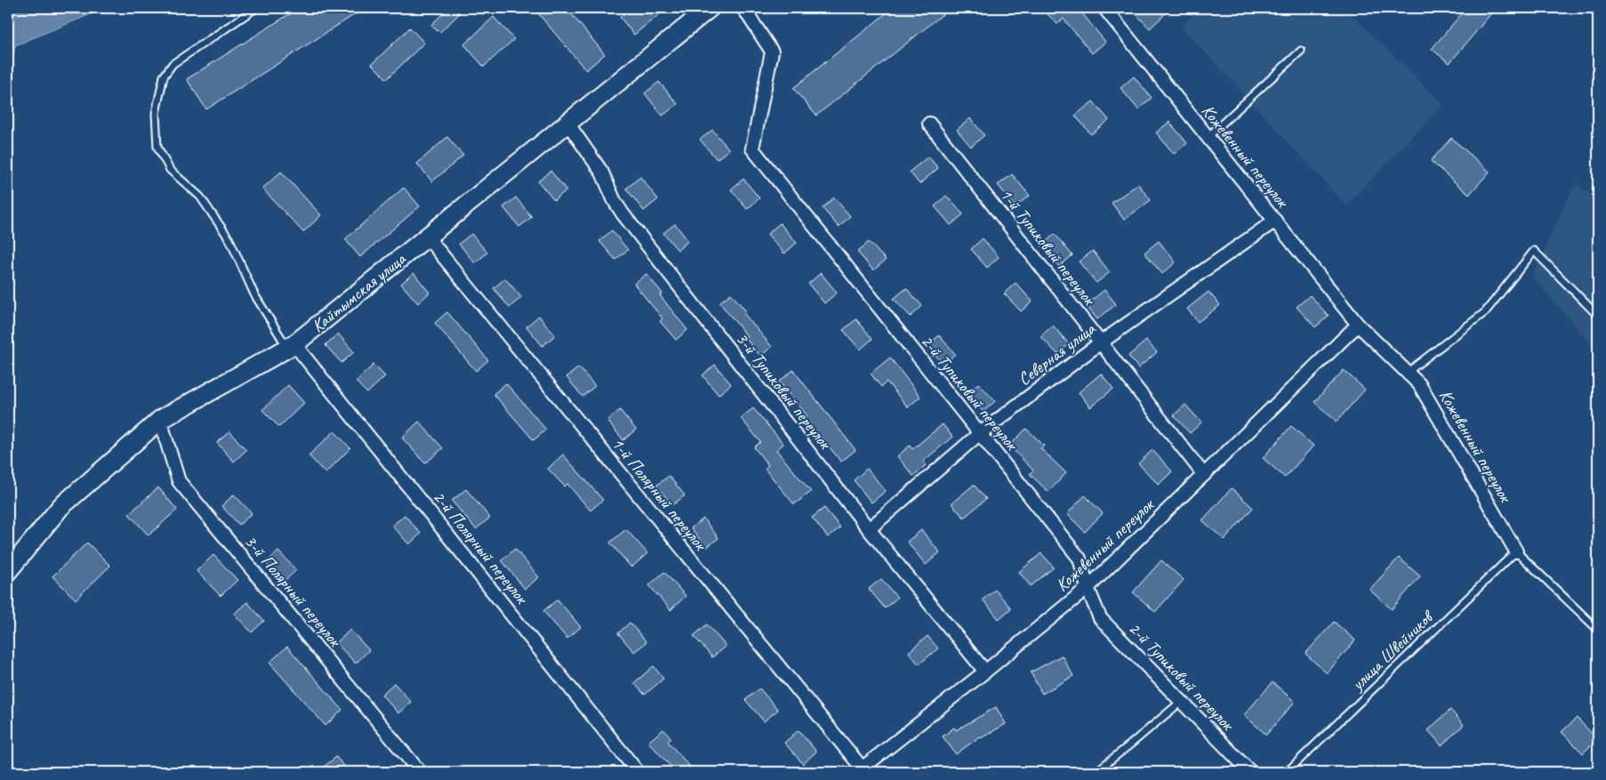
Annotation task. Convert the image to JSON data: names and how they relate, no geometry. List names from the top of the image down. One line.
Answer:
{"streets":{"street":["Кожевенный переулок","1-й Тупиковый переулок","Кайтымская улица","Северная улица","3-й Тупиковый переулок","2-й Тупиковый переулок","1-й Полярный переулок","2-й Полярный переулок","3-й Полярный переулок"],"lane":["улица Швейников"]},"crossings":[["Кожевенный переулок","1-й Тупиковый переулок"],["Кожевенный переулок","Северная улица"],["Кожевенный переулок","3-й Тупиковый переулок"],["Кожевенный переулок","2-й Тупиковый переулок"],["Кожевенный переулок","1-й Полярный переулок"],["Кожевенный переулок","улица Швейников"],["1-й Тупиковый переулок","Северная улица"],["Кайтымская улица","3-й Тупиковый переулок"],["Кайтымская улица","1-й Полярный переулок"],["Кайтымская улица","2-й Полярный переулок"],["Кайтымская улица","3-й Полярный переулок"],["Северная улица","3-й Тупиковый переулок"],["Северная улица","2-й Тупиковый переулок"]]}
